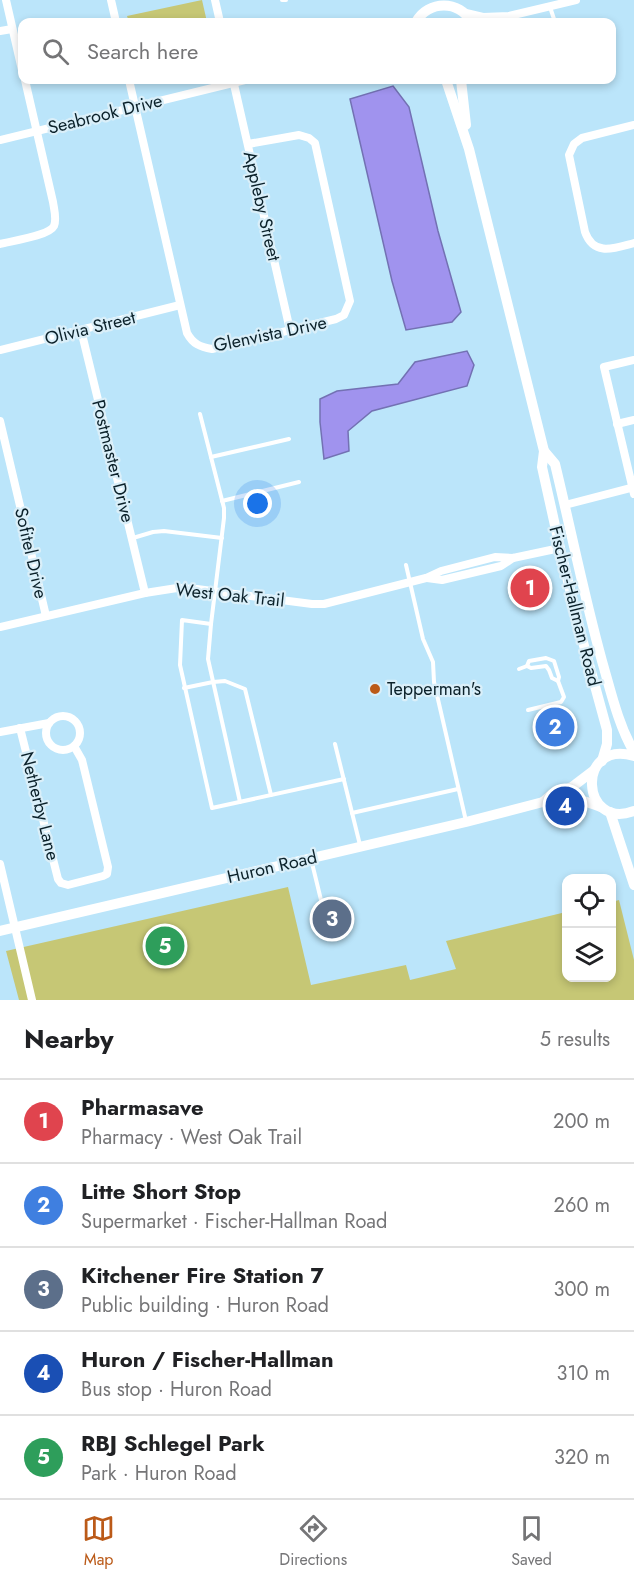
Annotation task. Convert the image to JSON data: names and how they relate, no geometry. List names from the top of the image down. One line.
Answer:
{"streets":{"main road":["Fischer-Hallman Road","Huron Road"],"street":["Seabrook Drive","Appleby Street","Olivia Street","Glenvista Drive","Postmaster Drive","Sofitel Drive","West Oak Trail","Netherby Lane"]},"crossings":[["Seabrook Drive","Glenvista Drive"],["Appleby Street","Glenvista Drive"],["Olivia Street","Glenvista Drive"],["Olivia Street","Postmaster Drive"],["Postmaster Drive","West Oak Trail"],["Sofitel Drive","West Oak Trail"],["West Oak Trail","Fischer-Hallman Road"],["Fischer-Hallman Road","Huron Road"]],"places":["Tepperman's"],"page":{"search":"Search here","pins":["1","2","4","3","5"],"heading":["Nearby","5 results"],"list":[{"mark":"1","name":"Pharmasave","note":"Pharmacy · West Oak Trail","value":"200 m"},{"mark":"2","name":"Litte Short Stop","note":"Supermarket · Fischer-Hallman Road","value":"260 m"},{"mark":"3","name":"Kitchener Fire Station 7","note":"Public building · Huron Road","value":"300 m"},{"mark":"4","name":"Huron / Fischer-Hallman","note":"Bus stop · Huron Road","value":"310 m"},{"mark":"5","name":"RBJ Schlegel Park","note":"Park · Huron Road","value":"320 m"}],"nav":["Map","Directions","Saved"]}}
